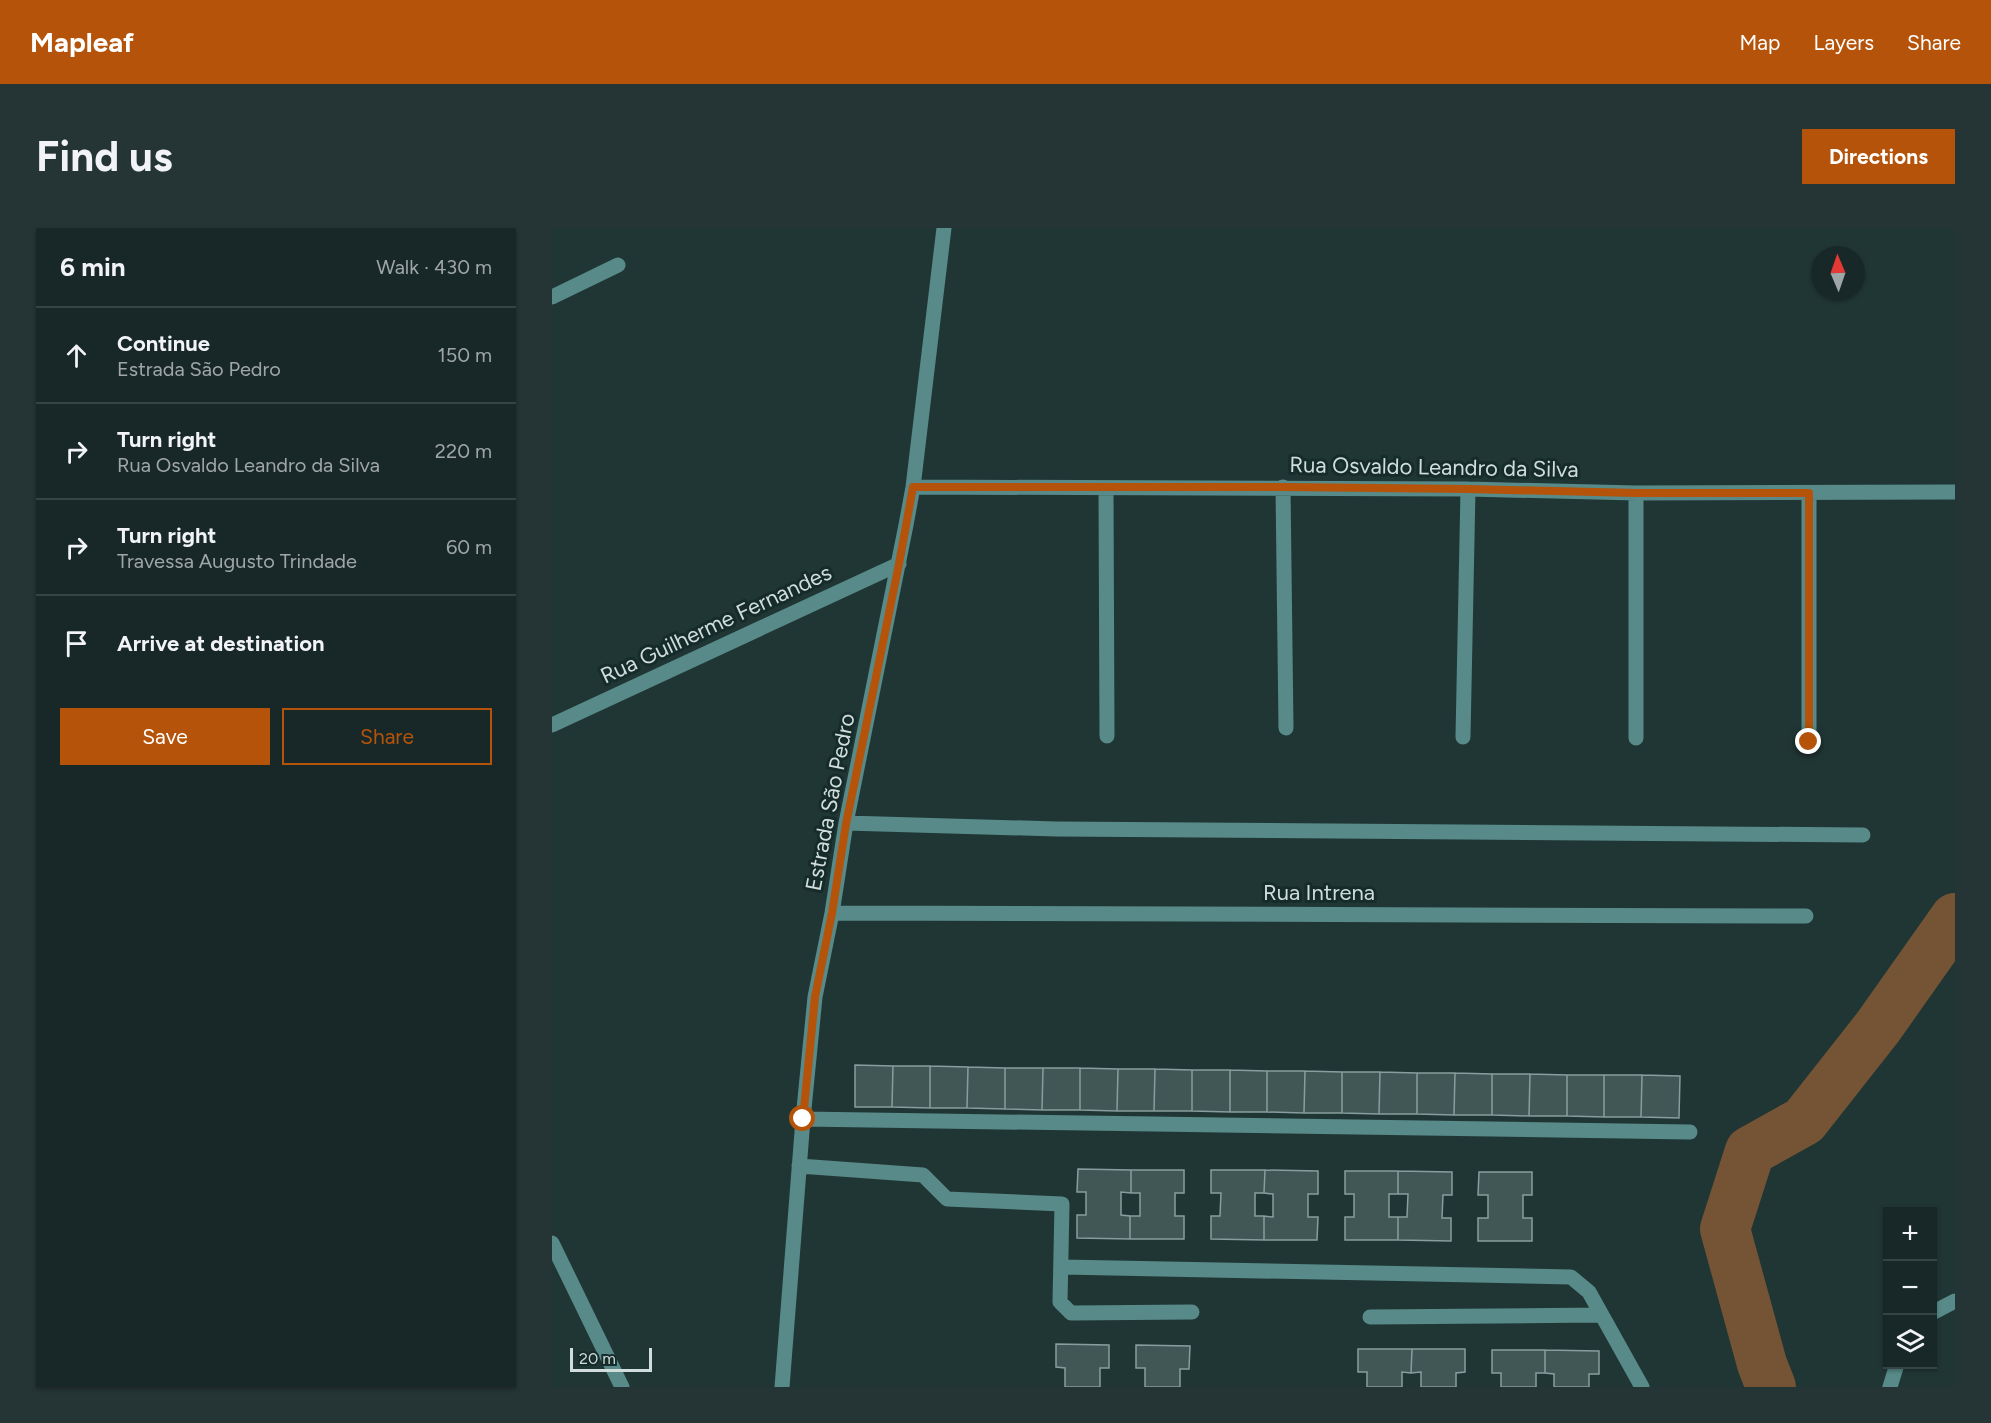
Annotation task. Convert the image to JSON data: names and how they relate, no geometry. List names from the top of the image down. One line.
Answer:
{"streets":{"street":["Rua Osvaldo Leandro da Silva","Rua Guilherme Fernandes","Estrada São Pedro","Rua Intrena"]},"crossings":[["Rua Osvaldo Leandro da Silva","Estrada São Pedro"],["Rua Guilherme Fernandes","Estrada São Pedro"],["Estrada São Pedro","Rua Intrena"]],"scale_bar":"20 m","north":"top","page":{"header":"Mapleaf","nav":["Map","Layers","Share"],"buttons":["Directions",["Save","Share"]],"title":"Find us","heading":["6 min","Walk · 430 m"],"list":[["Continue","Estrada São Pedro","150 m"],["Turn right","Rua Osvaldo Leandro da Silva","220 m"],["Turn right","Travessa Augusto Trindade","60 m"],"Arrive at destination"],"map_buttons":["+","−"],"scale":"20 m"}}
